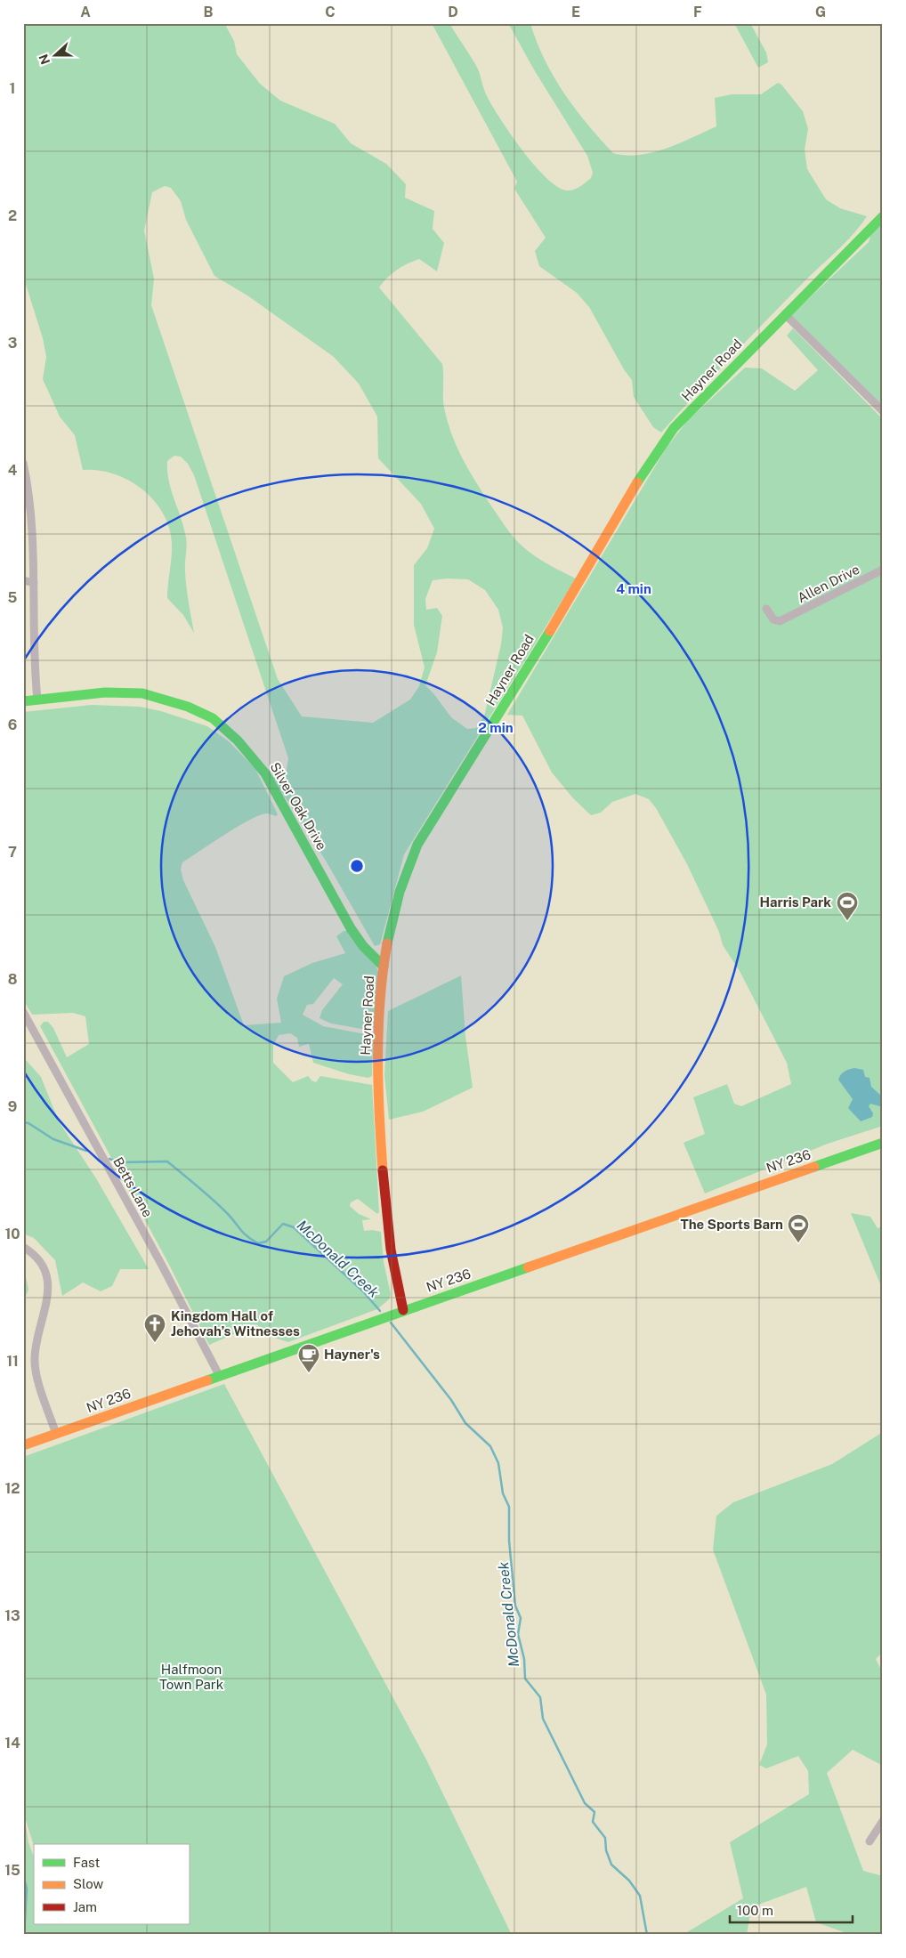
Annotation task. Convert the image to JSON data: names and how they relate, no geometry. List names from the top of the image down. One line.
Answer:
{"streets":{"street":["Hayner Road","Allen Drive","Silver Oak Drive","NY 236","Betts Lane"]},"crossings":[["Hayner Road","Silver Oak Drive"],["Hayner Road","NY 236"],["NY 236","Betts Lane"]],"water":["McDonald Creek"],"parks":["Halfmoon Town Park"],"places":{"sports":["Harris Park","The Sports Barn"],"church":["Kingdom Hall of Jehovah’s Witnesses"],"cafe":["Hayner's"]},"legend":["Fast","Slow","Jam"],"scale_bar":"100 m","north":"left","grid":{"columns":["A","B","C","D","E","F","G"],"rows":["1","2","3","4","5","6","7","8","9","10","11","12","13","14","15"]},"rings":["4 min","2 min"]}
